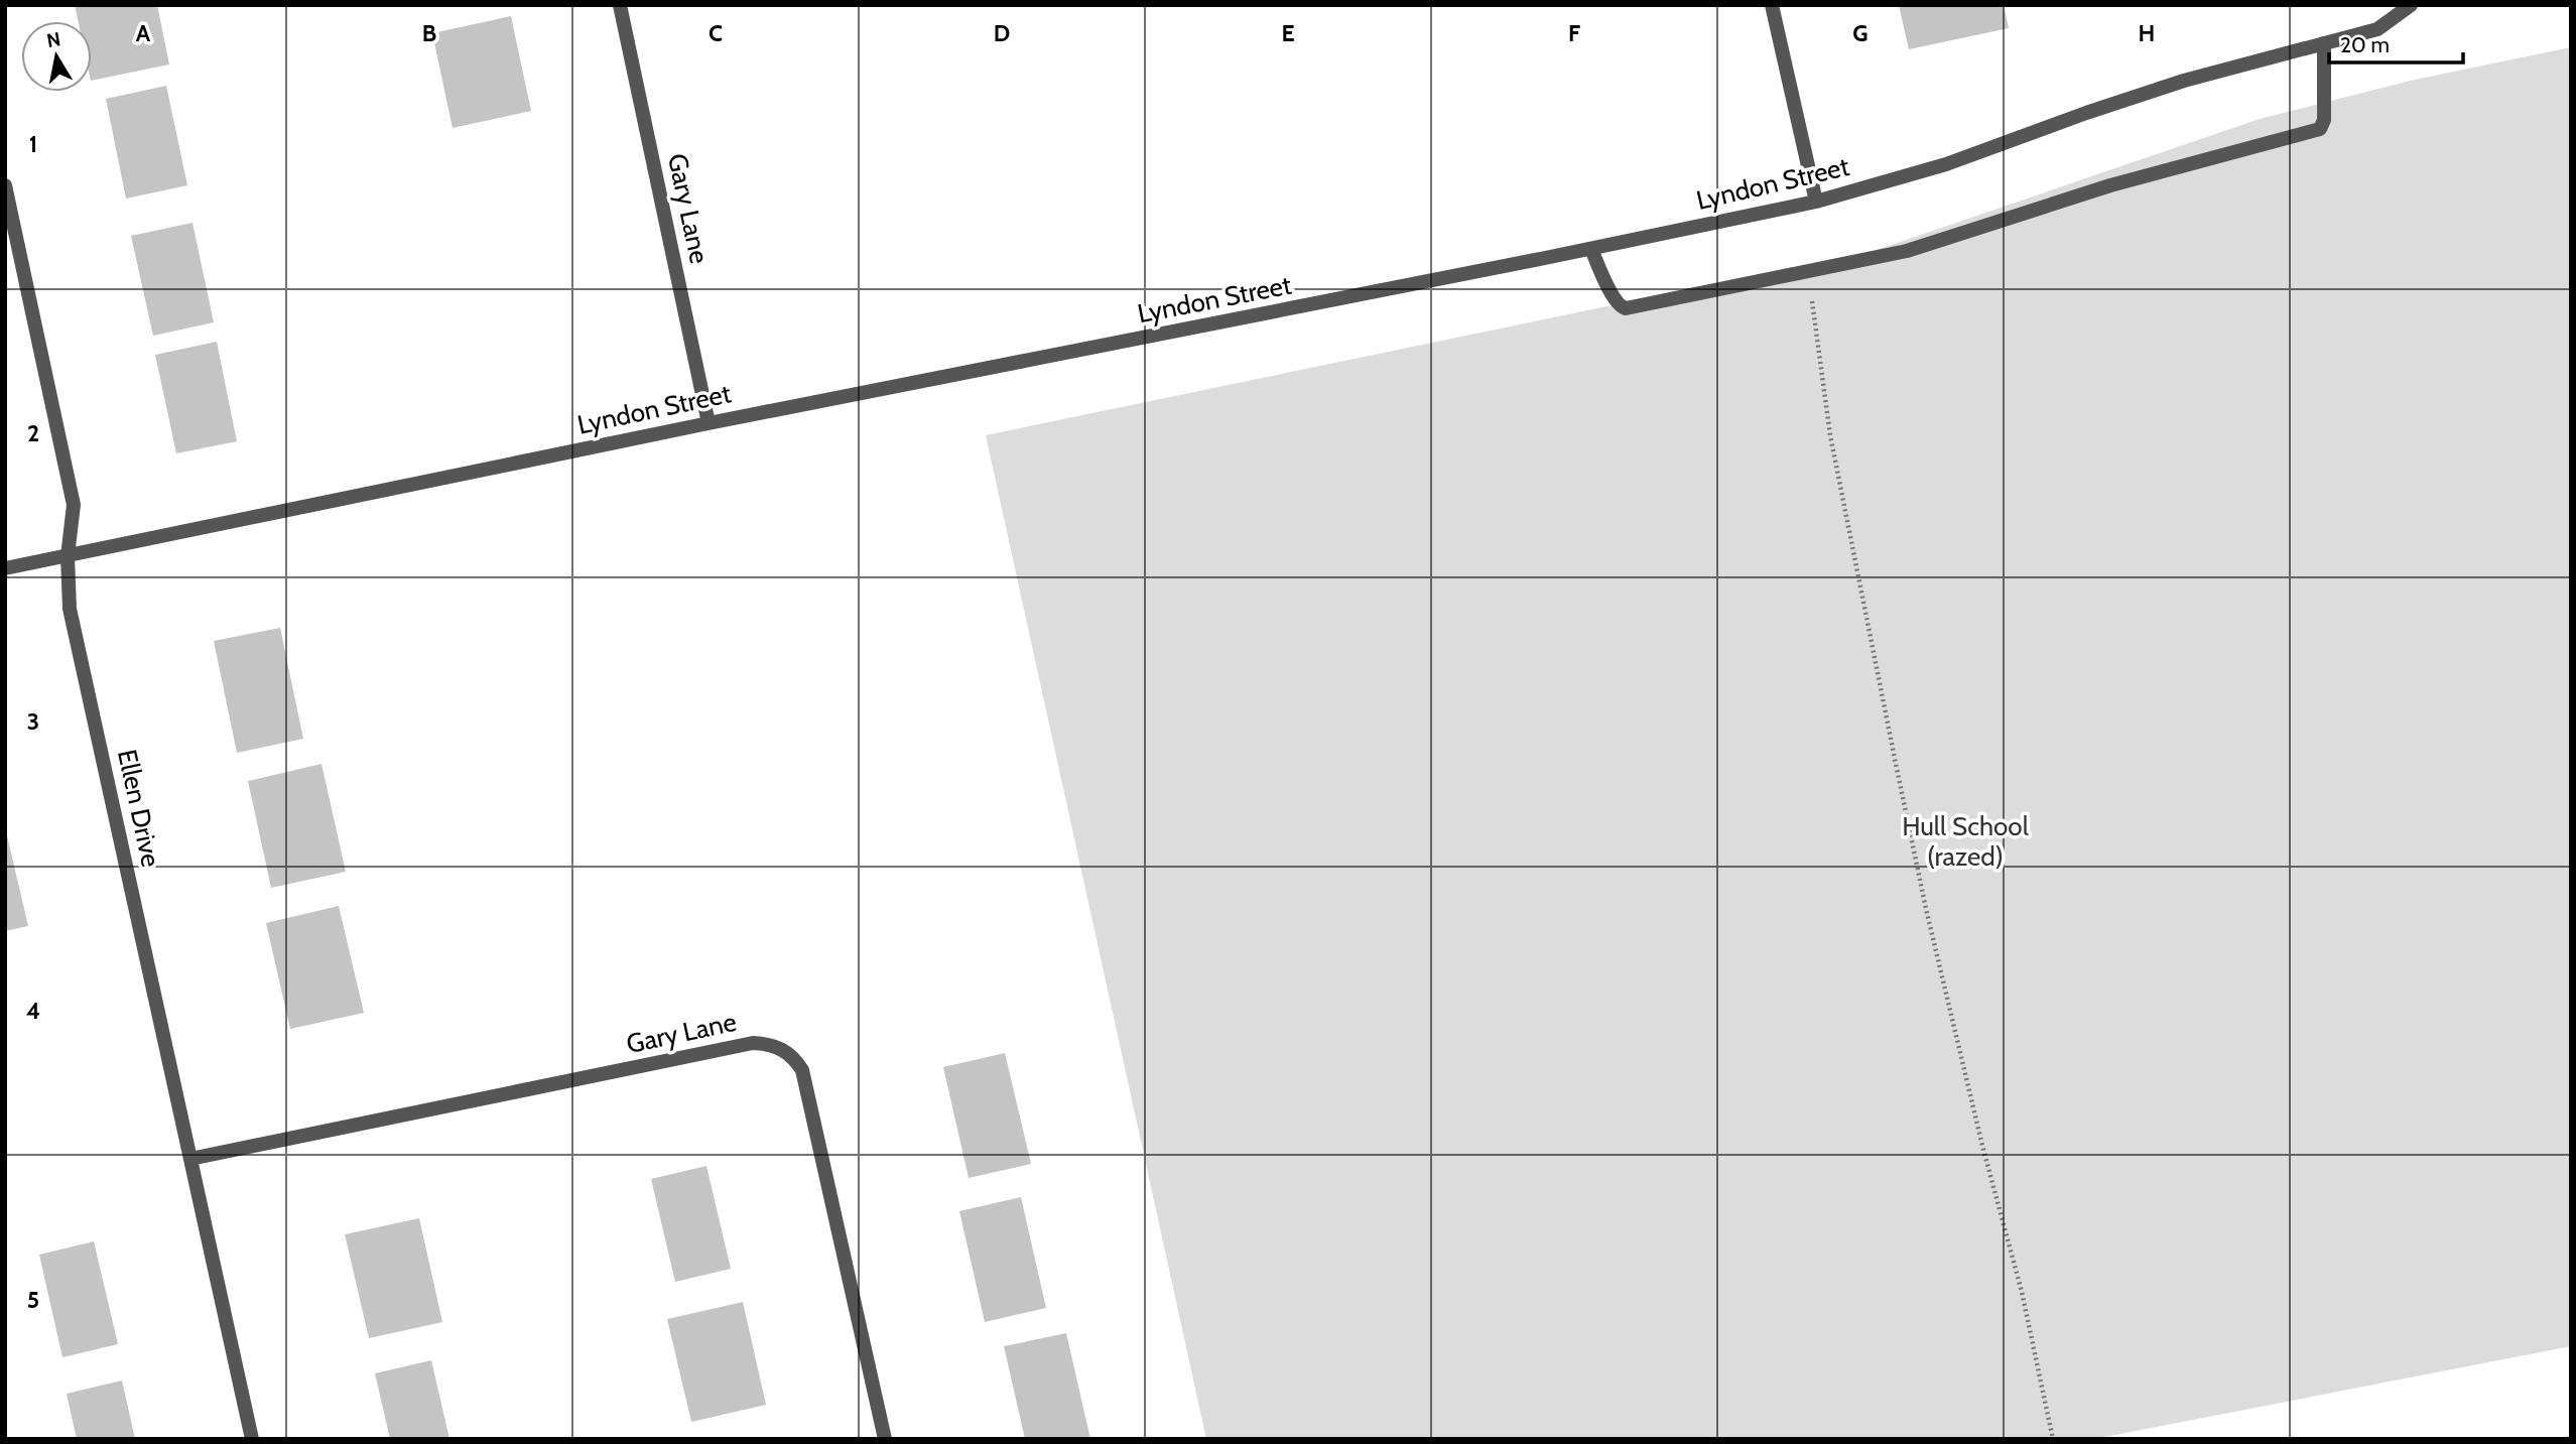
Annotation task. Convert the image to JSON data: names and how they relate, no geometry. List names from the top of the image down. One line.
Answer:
{"streets":{"street":["Lyndon Street","Gary Lane","Ellen Drive"]},"crossings":[["Lyndon Street","Gary Lane"],["Lyndon Street","Ellen Drive"],["Gary Lane","Ellen Drive"]],"parks":["Hull School (razed)"],"scale_bar":"20 m","north":"top","grid":{"columns":["A","B","C","D","E","F","G","H"],"rows":["1","2","3","4","5"]}}
